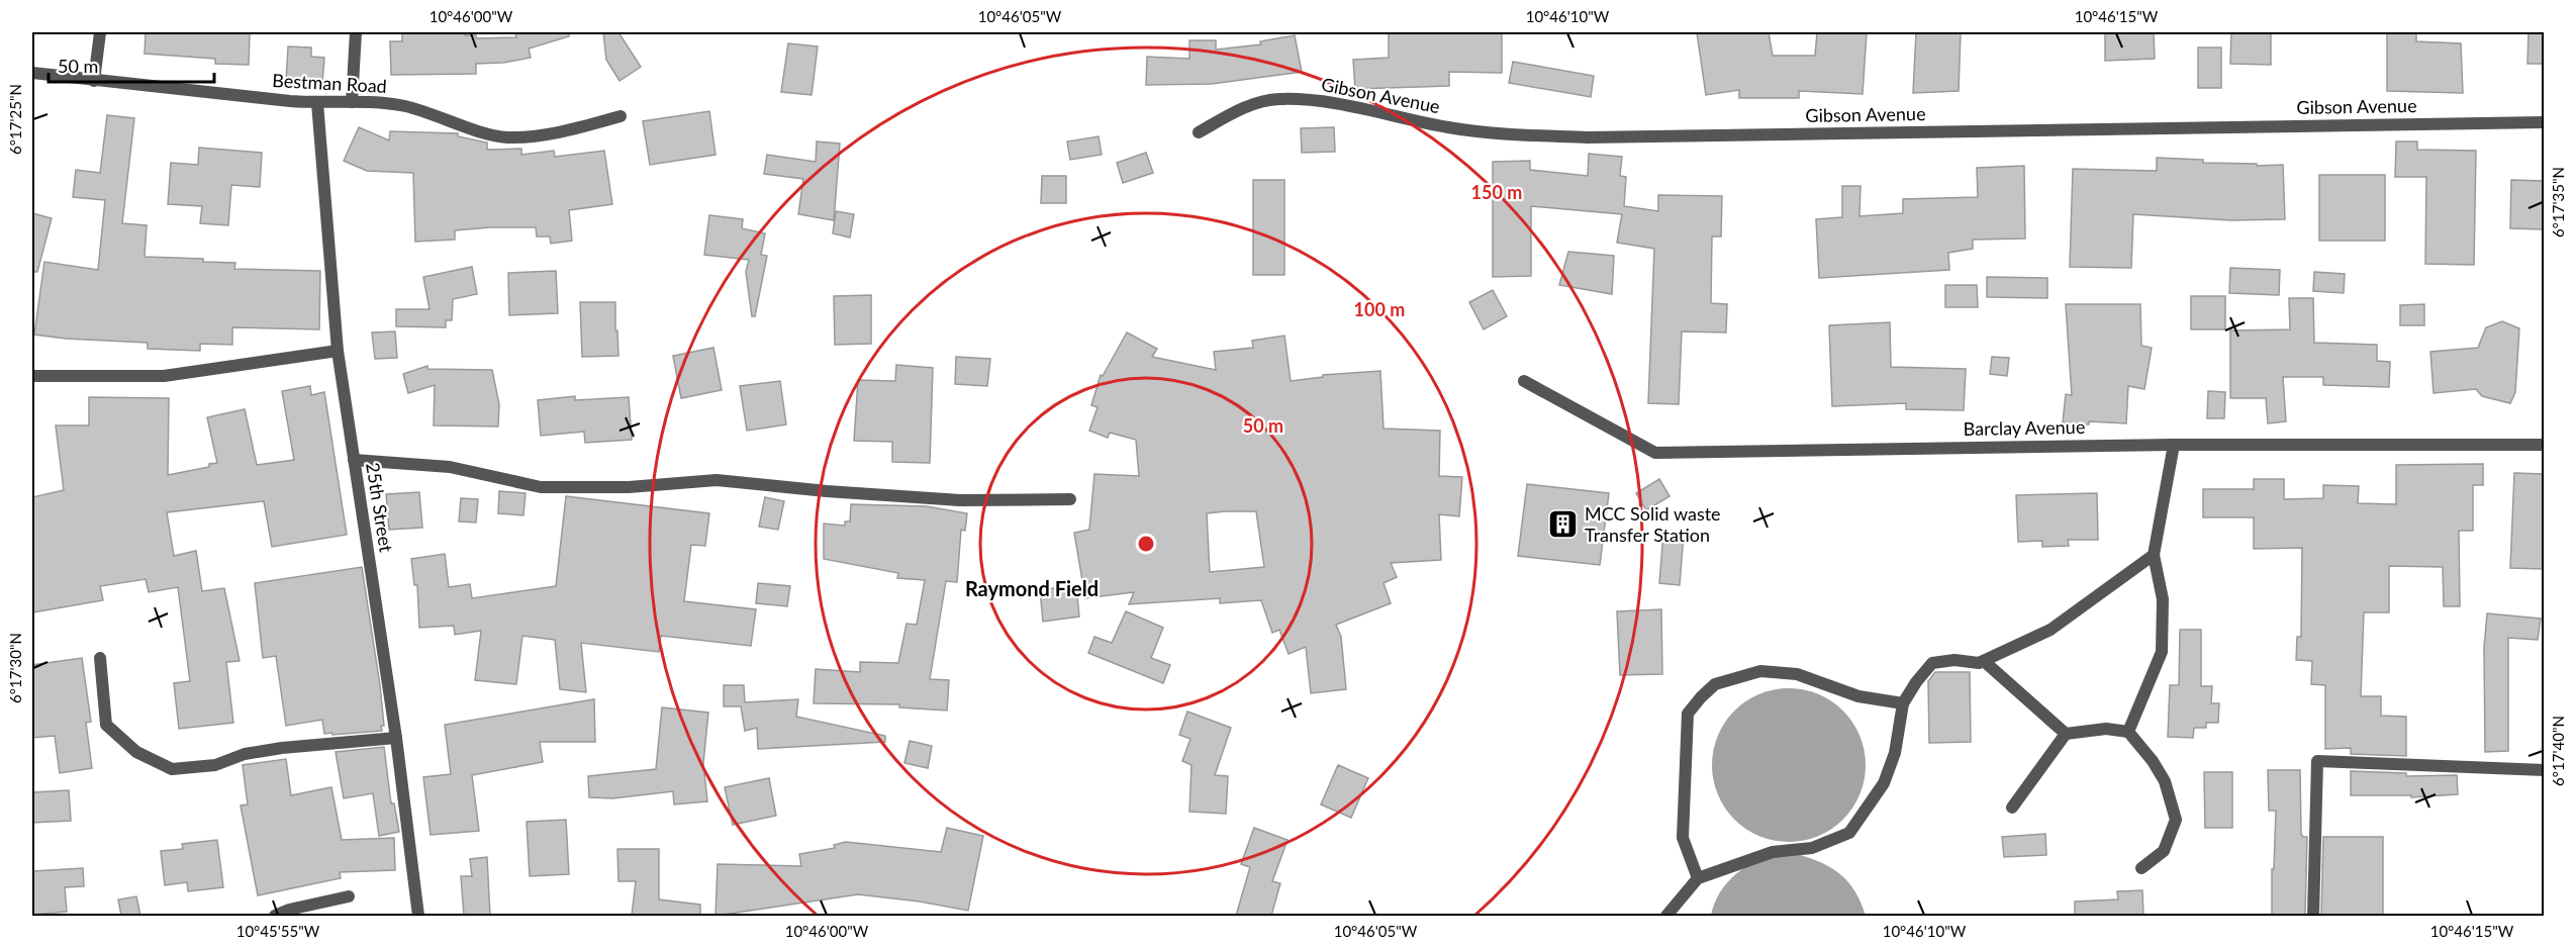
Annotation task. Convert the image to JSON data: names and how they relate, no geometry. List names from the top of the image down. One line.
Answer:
{"streets":{"street":["Bestman Road","Gibson Avenue","Barclay Avenue","25th Street"]},"crossings":[["Bestman Road","25th Street"]],"districts":["Raymond Field"],"places":{"building":["MCC Solid waste Transfer Station"]},"scale_bar":"50 m","coordinates":["10°46'00\"W","10°46'05\"W","10°46'10\"W","10°46'15\"W","6°17'25\"N","6°17'35\"N","6°17'30\"N","6°17'40\"N","10°45'55\"W"],"rings":["150 m","100 m","50 m"]}
